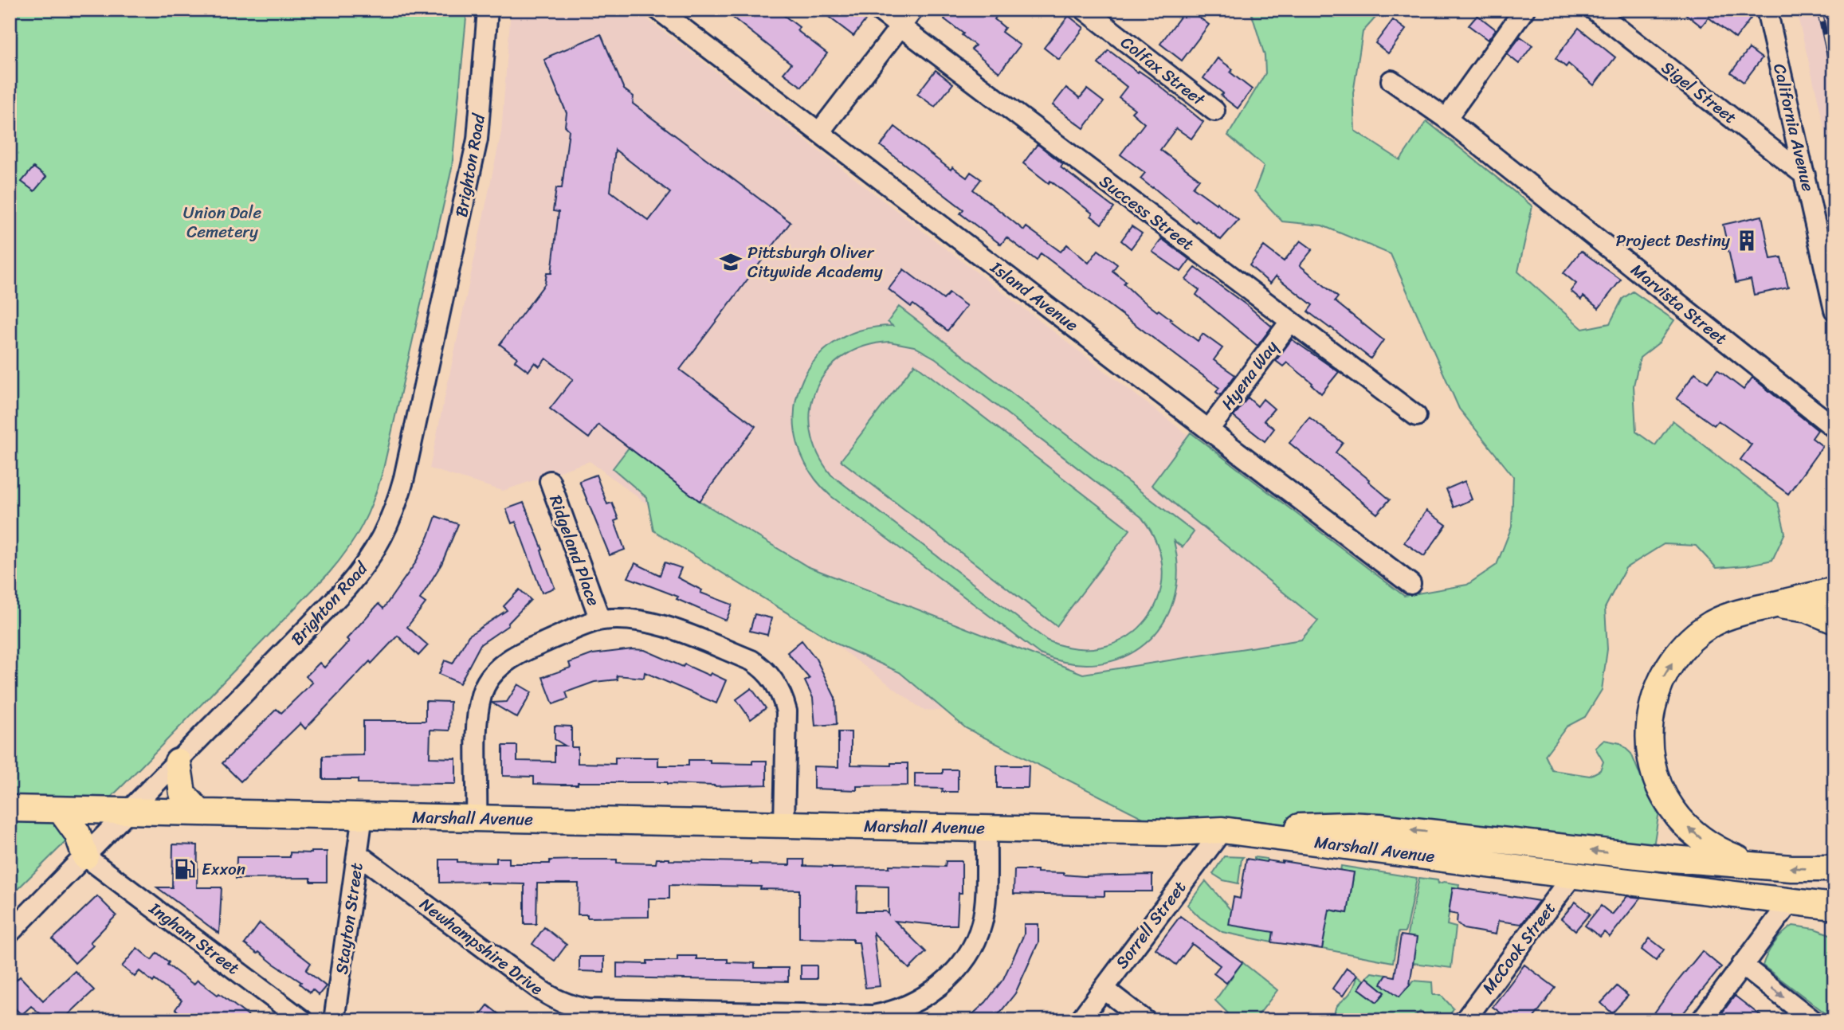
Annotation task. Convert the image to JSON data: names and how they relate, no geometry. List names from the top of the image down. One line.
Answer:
{"streets":{"main road":["Marshall Avenue"],"street":["Colfax Street","Sigel Street","California Avenue","Brighton Road","Success Street","Island Avenue","Marvista Street","Hyena Way","Ridgeland Place","Stayton Street","Sorrell Street","Ingham Street","Newhampshire Drive","McCook Street"]},"crossings":[["Sigel Street","California Avenue"],["Brighton Road","Marshall Avenue"],["Brighton Road","Ingham Street"],["Success Street","Hyena Way"],["Island Avenue","Hyena Way"],["Marshall Avenue","Stayton Street"],["Marshall Avenue","Sorrell Street"],["Marshall Avenue","Newhampshire Drive"],["Marshall Avenue","McCook Street"],["Stayton Street","Newhampshire Drive"]],"parks":["Union Dale Cemetery"],"places":{"building":["Project Destiny"],"school or university":["Pittsburgh Oliver Citywide Academy"],"fuel station":["Exxon"]}}
